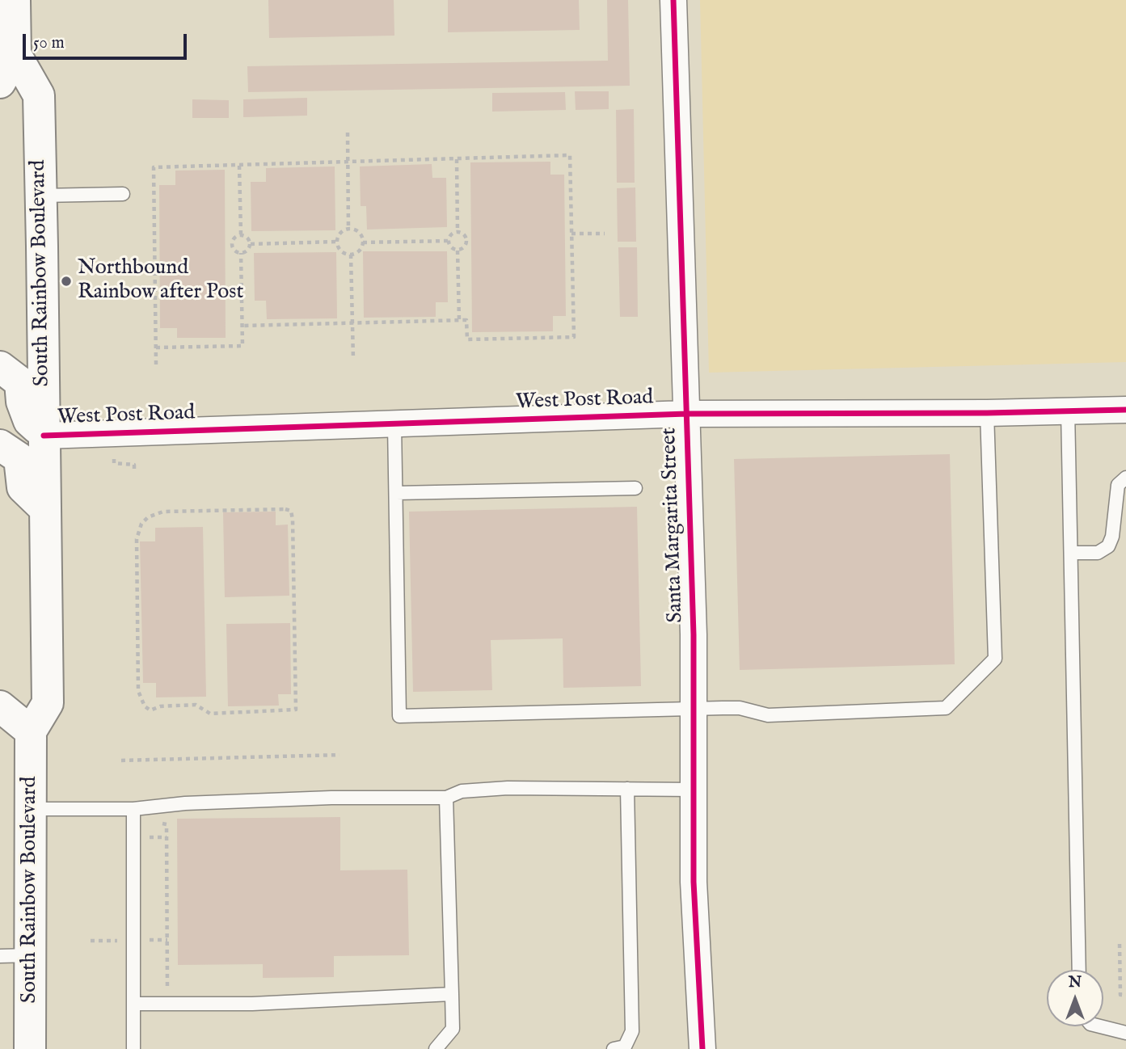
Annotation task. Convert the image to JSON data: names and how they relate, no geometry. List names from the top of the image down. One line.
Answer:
{"streets":{"main road":["South Rainbow Boulevard"],"street":["West Post Road","Santa Margarita Street"]},"crossings":[["South Rainbow Boulevard","West Post Road"],["West Post Road","Santa Margarita Street"]],"places":["Northbound Rainbow after Post"],"scale_bar":"50 m","north":"top"}
